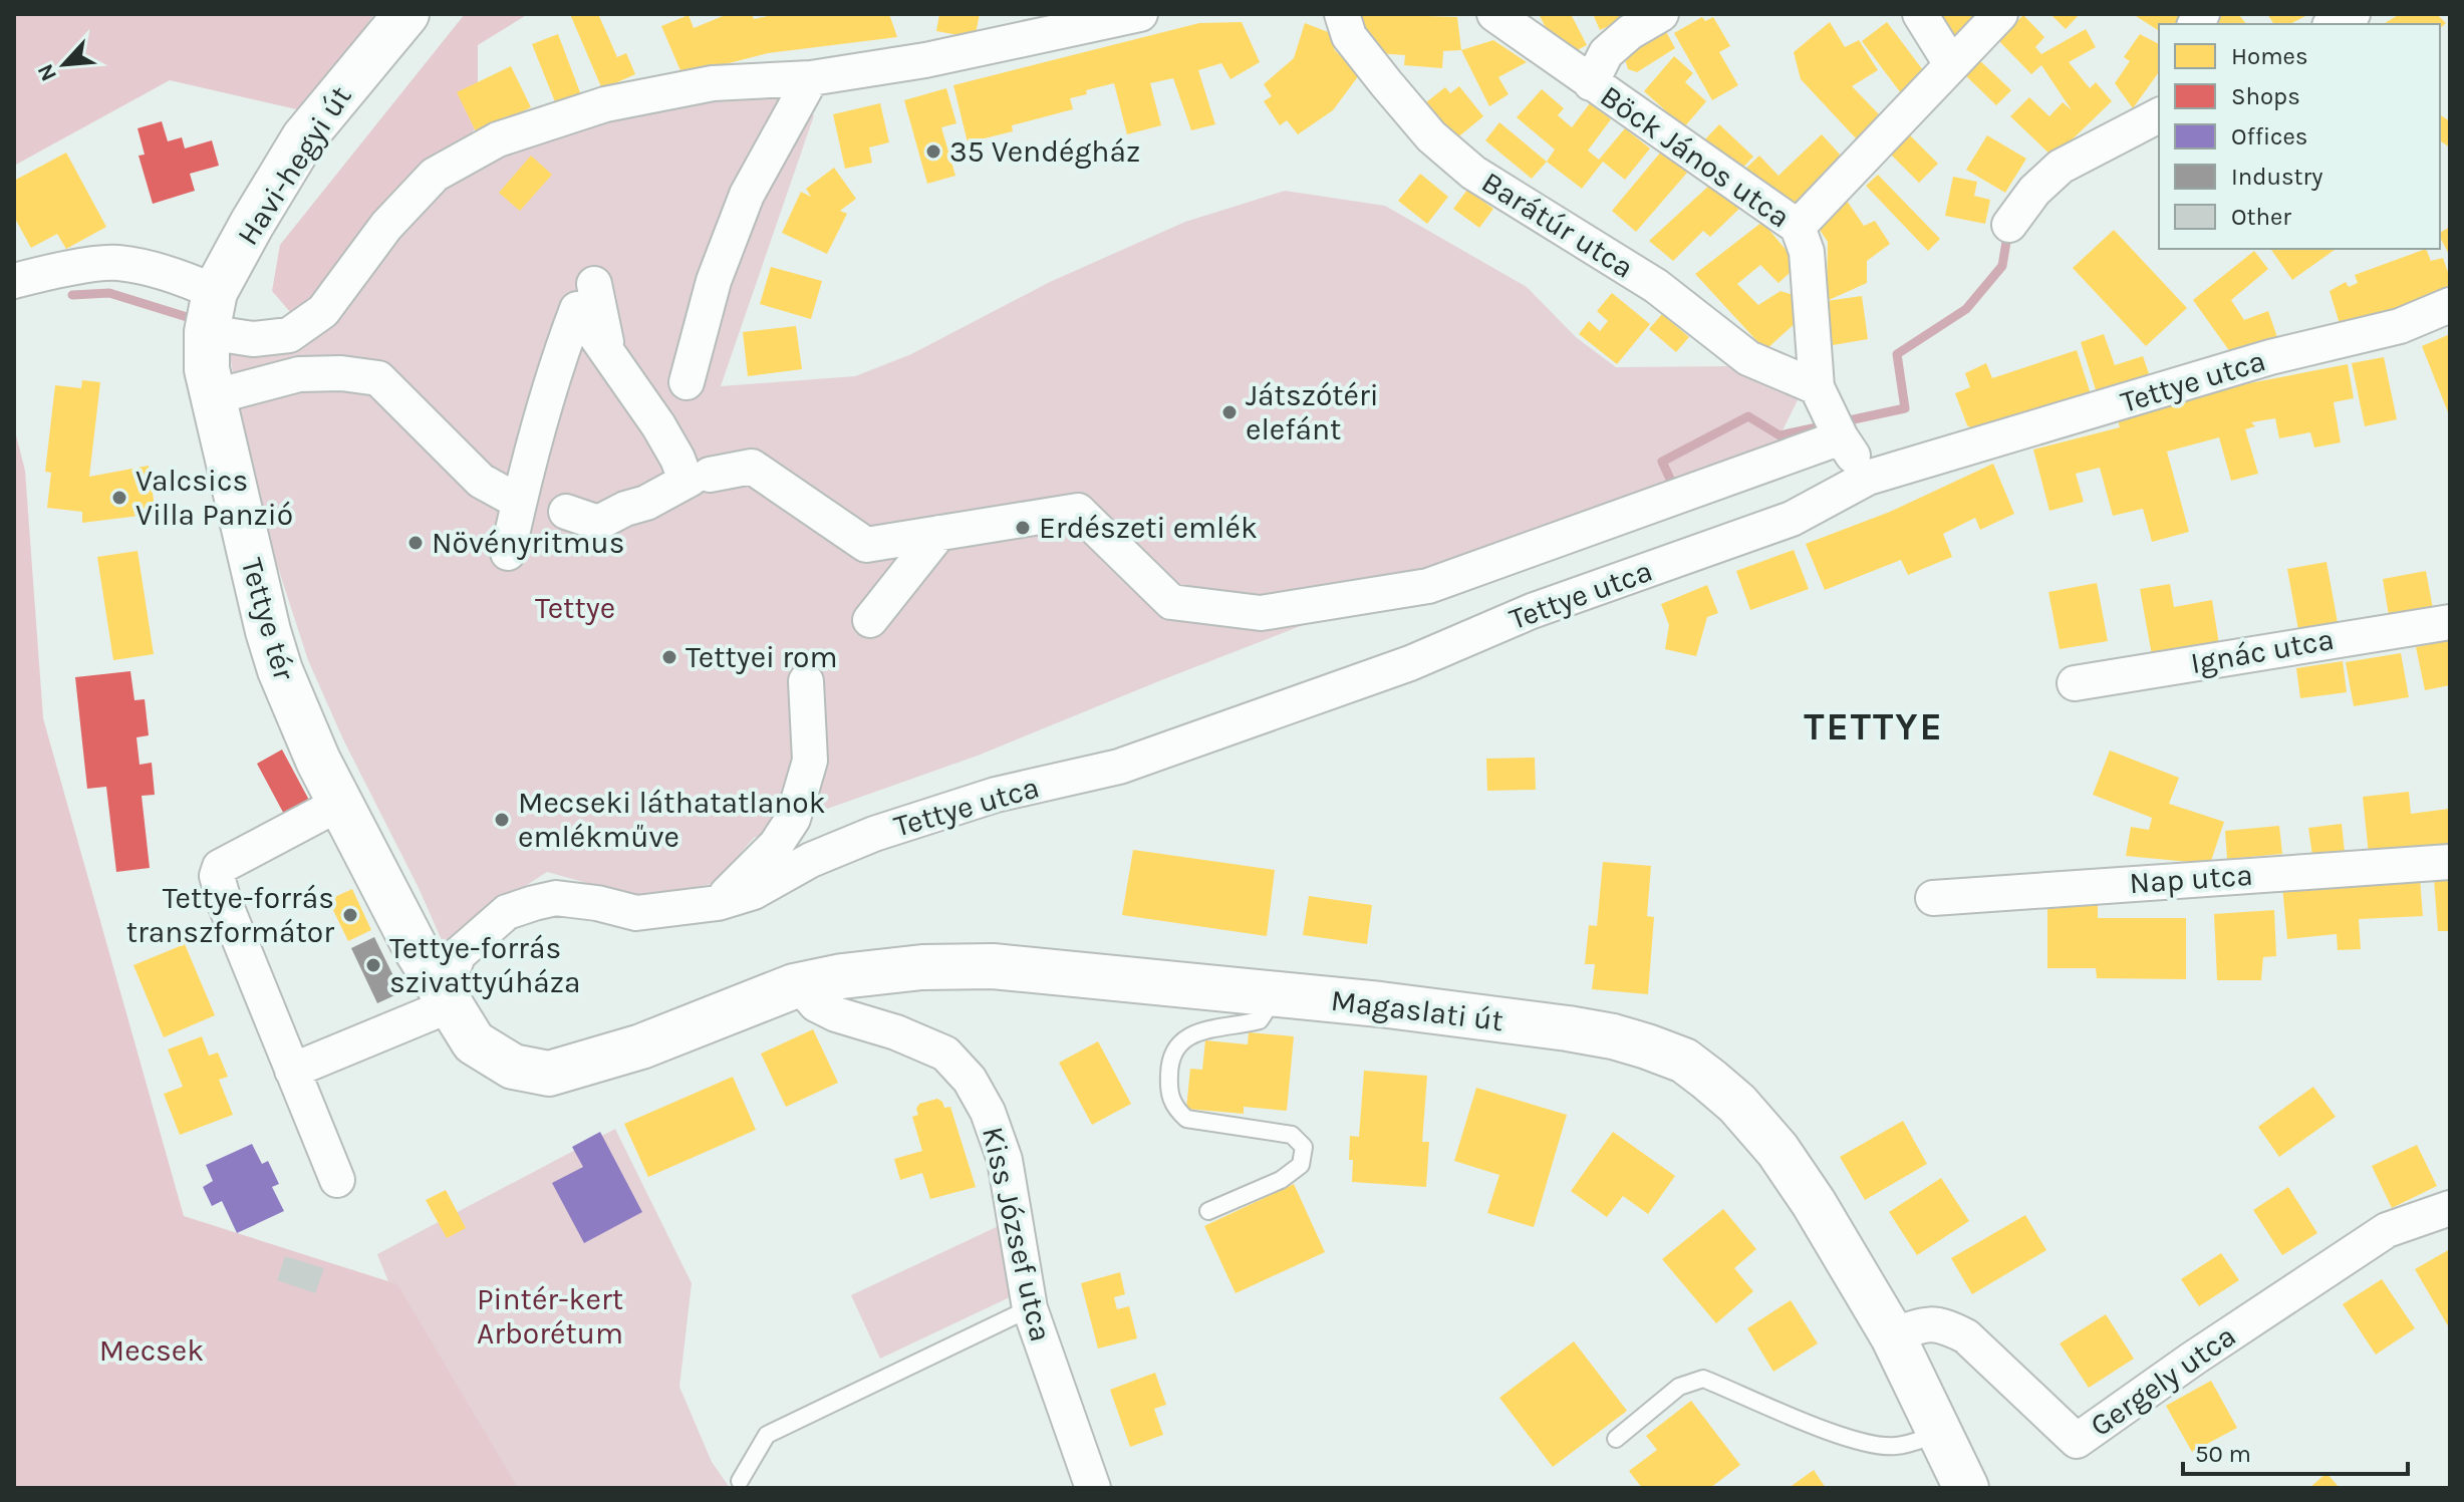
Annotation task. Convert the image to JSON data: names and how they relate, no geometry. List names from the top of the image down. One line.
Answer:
{"streets":{"street":["Böck János utca","Havi-hegyi út","Barátúr utca","Tettye utca","Tettye tér","Ignác utca","Nap utca","Magaslati út","Kiss József utca","Gergely utca"]},"crossings":[["Böck János utca","Barátúr utca"],["Böck János utca","Tettye utca"],["Havi-hegyi út","Tettye tér"],["Tettye tér","Magaslati út"],["Magaslati út","Kiss József utca"],["Magaslati út","Gergely utca"]],"districts":["TETTYE"],"parks":["Tettye","Pintér-kert Arborétum","Mecsek"],"places":["35 Vendégház","Játszótéri elefánt","Valcsics Villa Panzió","Erdészeti emlék","Növényritmus","Tettyei rom","Mecseki láthatatlanok emlékműve","Tettye-forrás transzformátor","Tettye-forrás szivattyúháza"],"legend":["Homes","Shops","Offices","Industry","Other"],"scale_bar":"50 m","north":"bottom left"}
